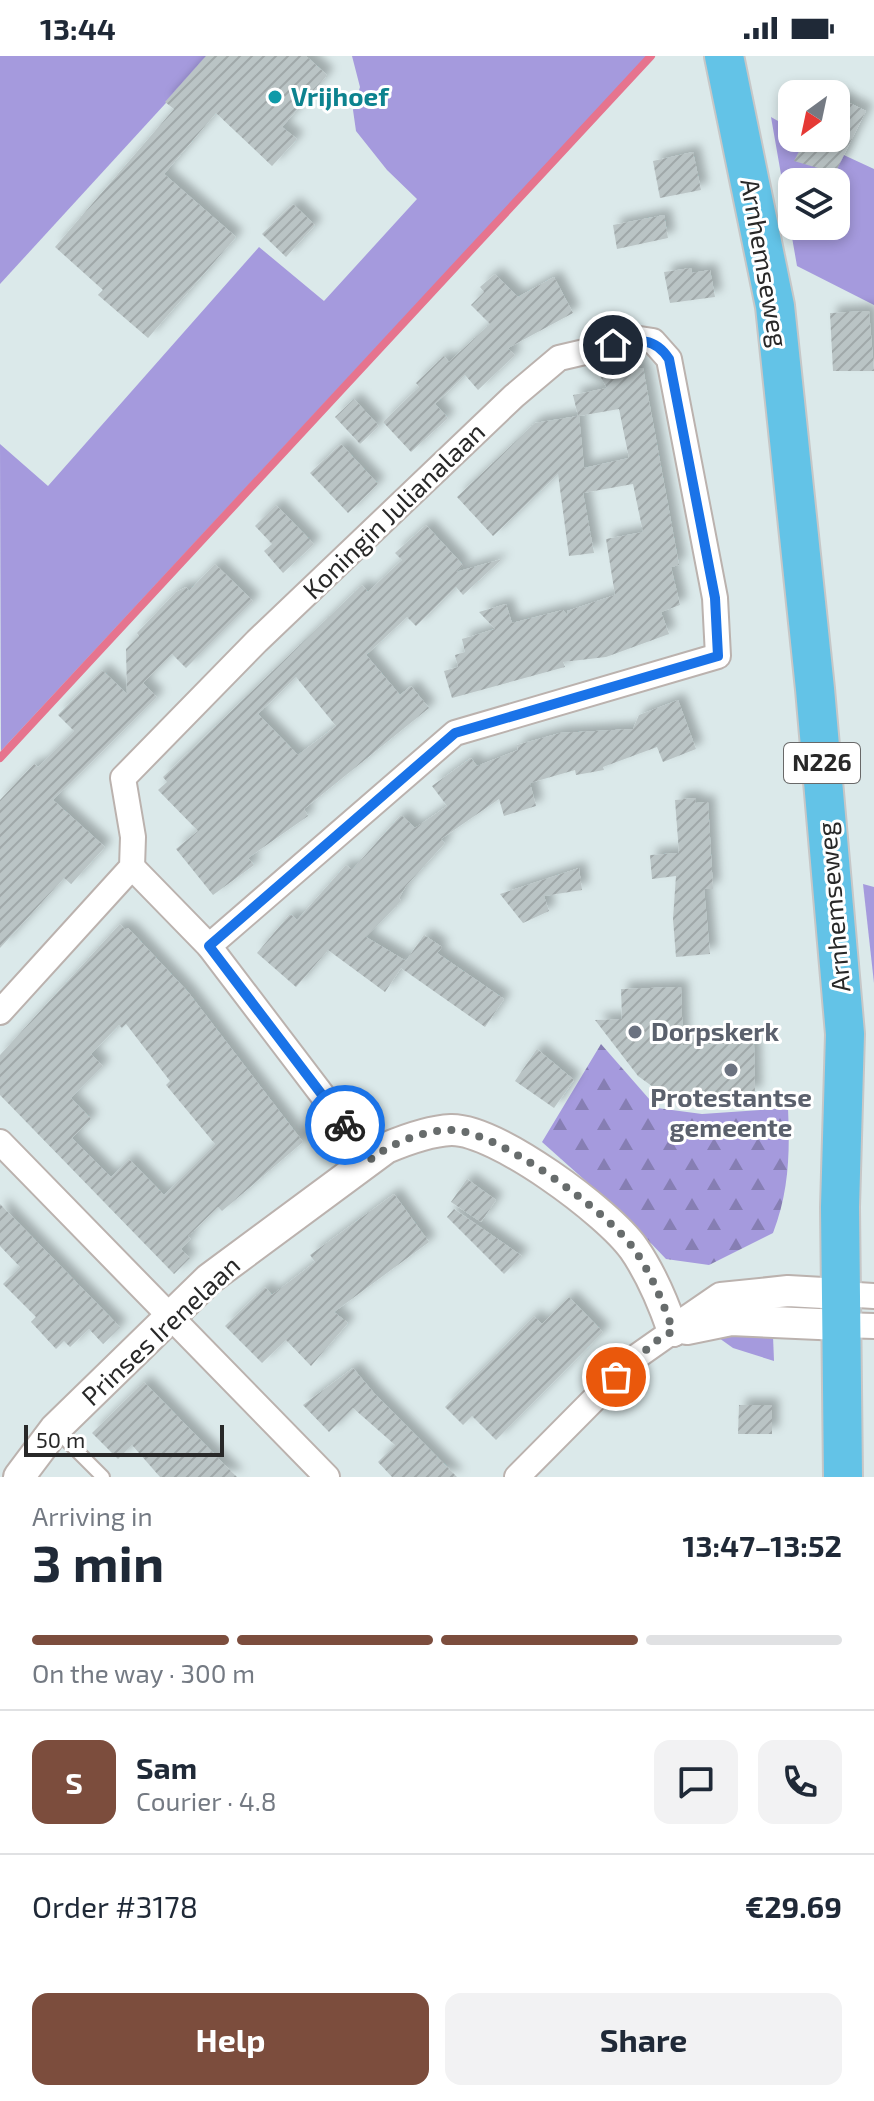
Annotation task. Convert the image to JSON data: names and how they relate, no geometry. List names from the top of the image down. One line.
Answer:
{"streets":{"main road":["Arnhemseweg","N226"],"street":["Koningin Julianalaan","Prinses Irenelaan"]},"places":["Vrijhoef","Dorpskerk","Protestantse gemeente"],"scale_bar":"50 m","north":"bottom left","page":{"status":"13:44","scale":"50 m","heading":["3 min","Arriving in","13:47–13:52"],"panel":["Sam","Courier · 4.8","Order #3178","€29.69"],"bar":"On the way · 300 m","round":"S","buttons":["Help","Share"]}}
